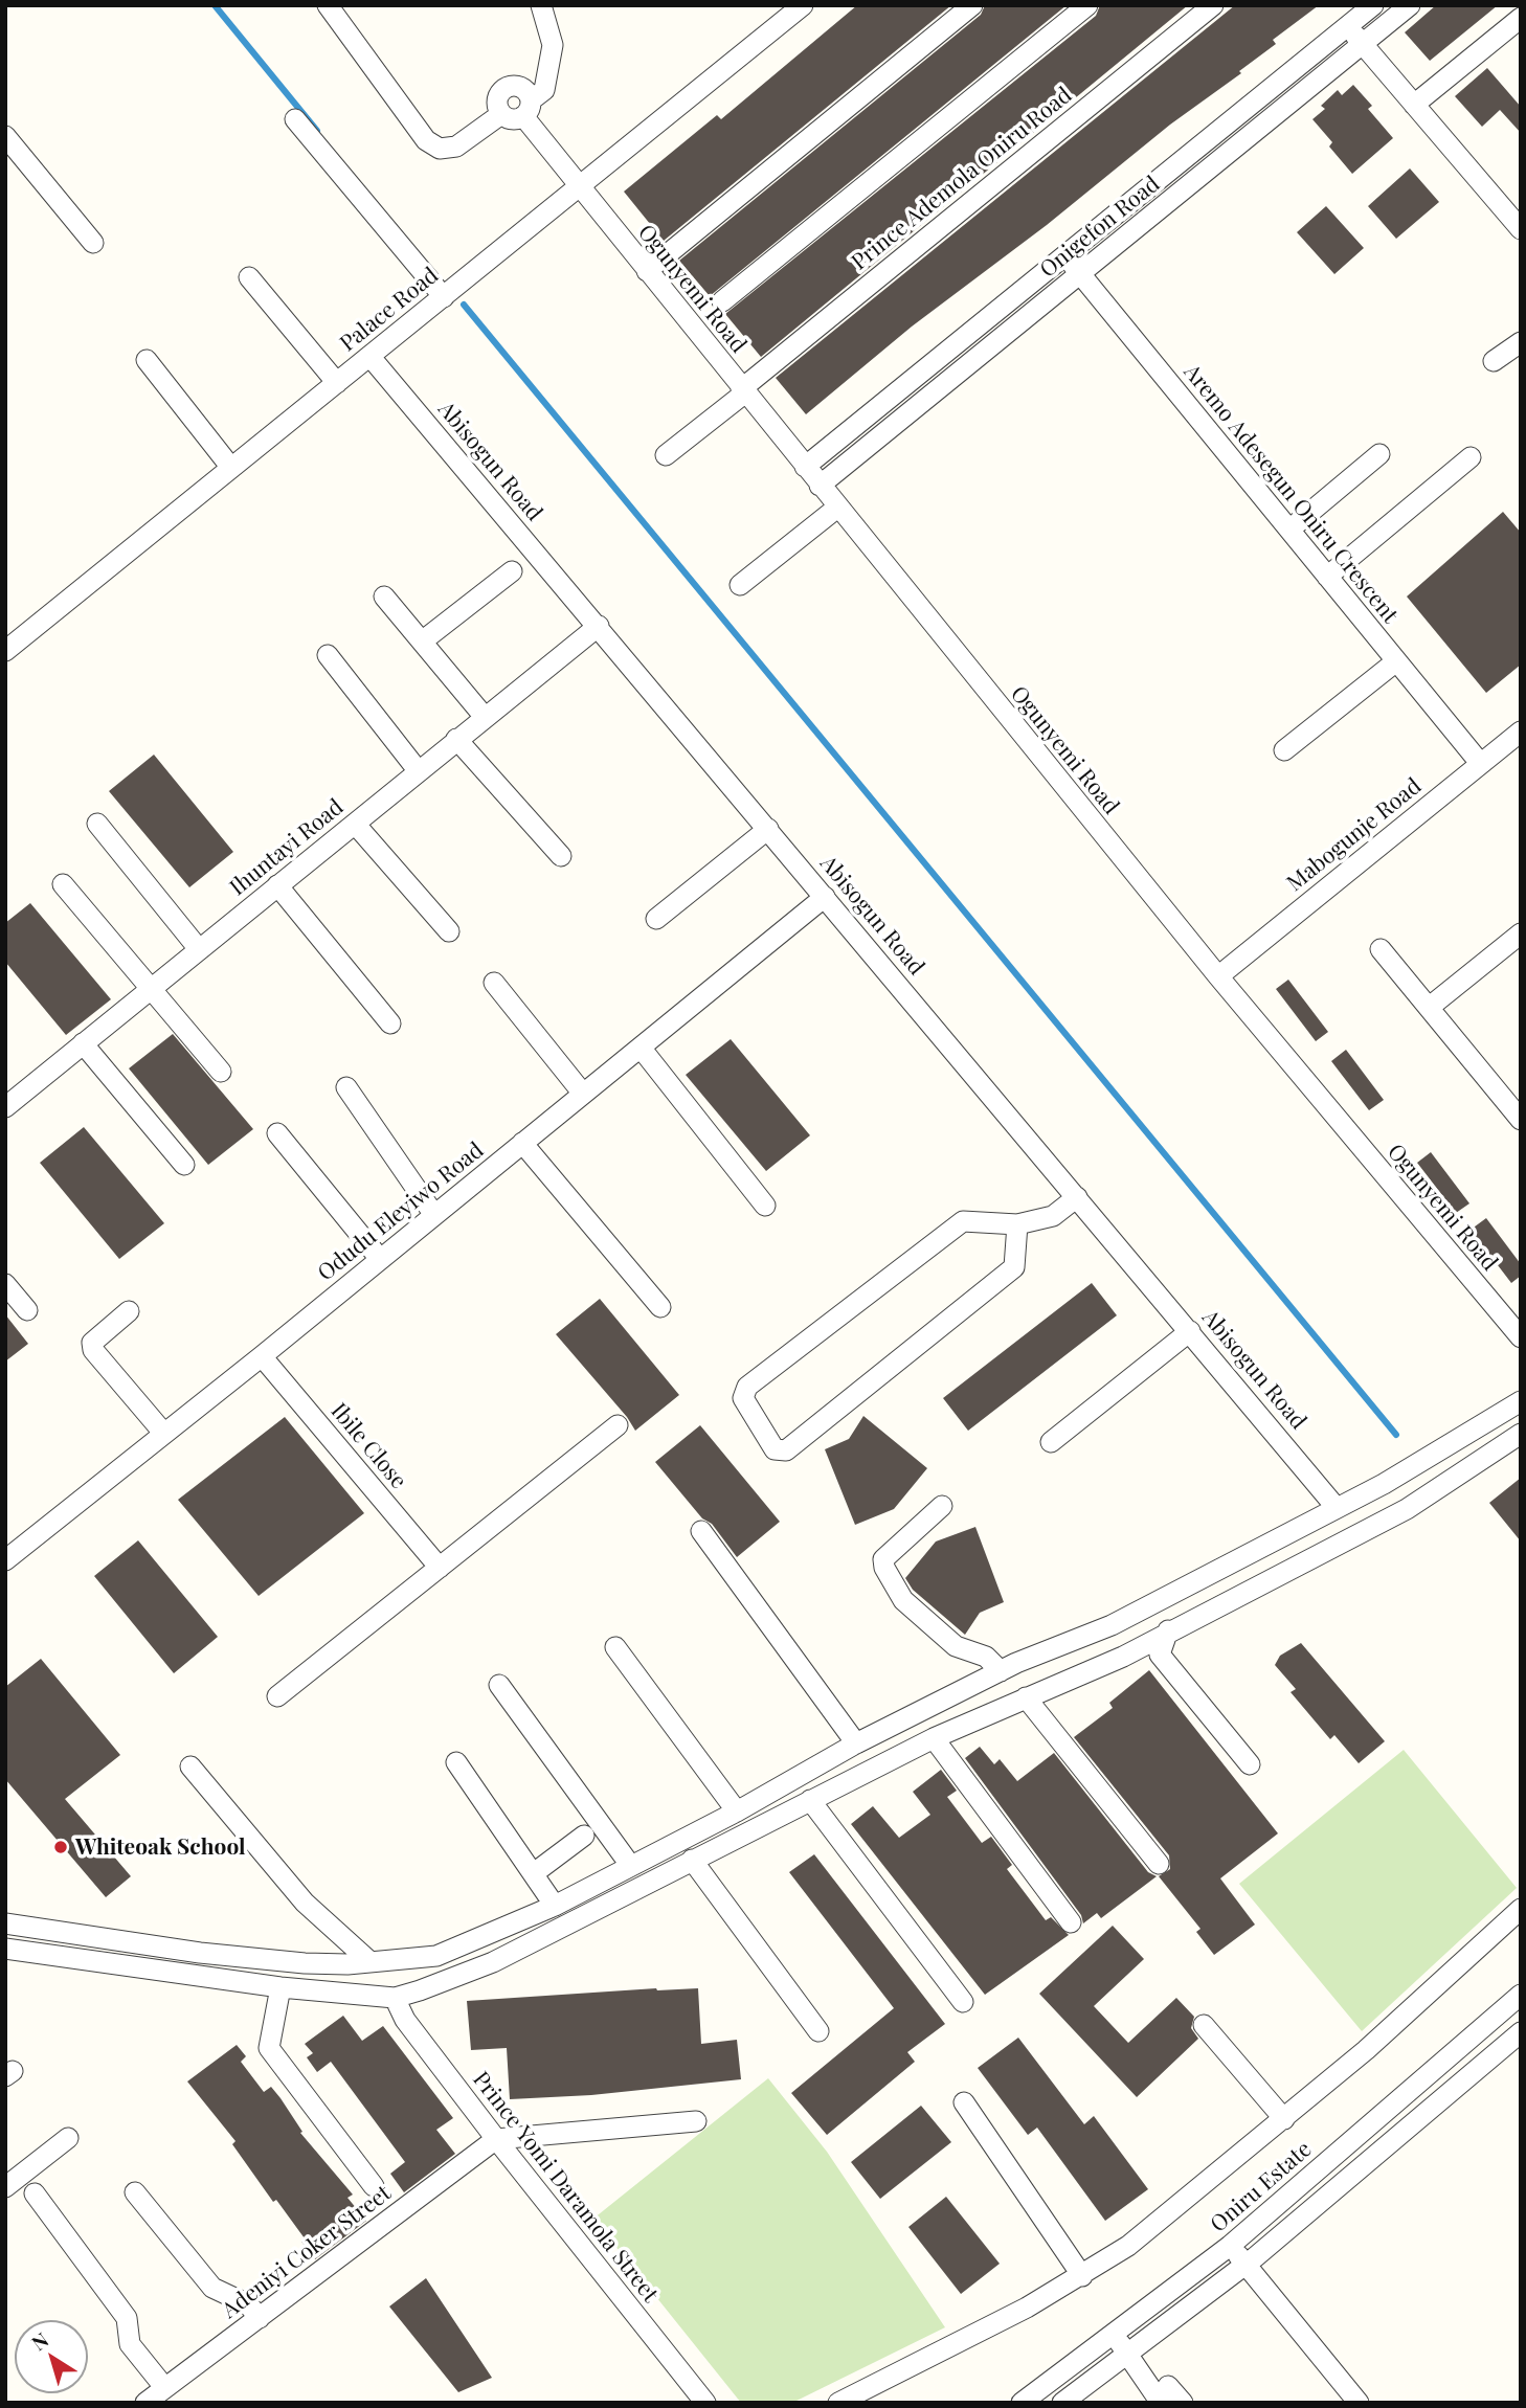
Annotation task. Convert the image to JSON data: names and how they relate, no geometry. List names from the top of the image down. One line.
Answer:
{"streets":{"street":["Prince Ademola Oniru Road","Onigefon Road","Ogunyemi Road","Palace Road","Abisogun Road","Aremo Adesegun Oniru Crescent","Mabogunje Road","Ihuntayi Road","Odudu Eleyiwo Road","Ibile Close","Prince Yomi Daramola Street","Oniru Estate","Adeniyi Coker Street"]},"crossings":[["Prince Ademola Oniru Road","Ogunyemi Road"],["Onigefon Road","Ogunyemi Road"],["Onigefon Road","Aremo Adesegun Oniru Crescent"],["Ogunyemi Road","Palace Road"],["Ogunyemi Road","Mabogunje Road"],["Palace Road","Abisogun Road"],["Abisogun Road","Ihuntayi Road"],["Abisogun Road","Odudu Eleyiwo Road"],["Aremo Adesegun Oniru Crescent","Mabogunje Road"],["Odudu Eleyiwo Road","Ibile Close"],["Prince Yomi Daramola Street","Adeniyi Coker Street"]],"places":["Whiteoak School"],"north":"top left"}
